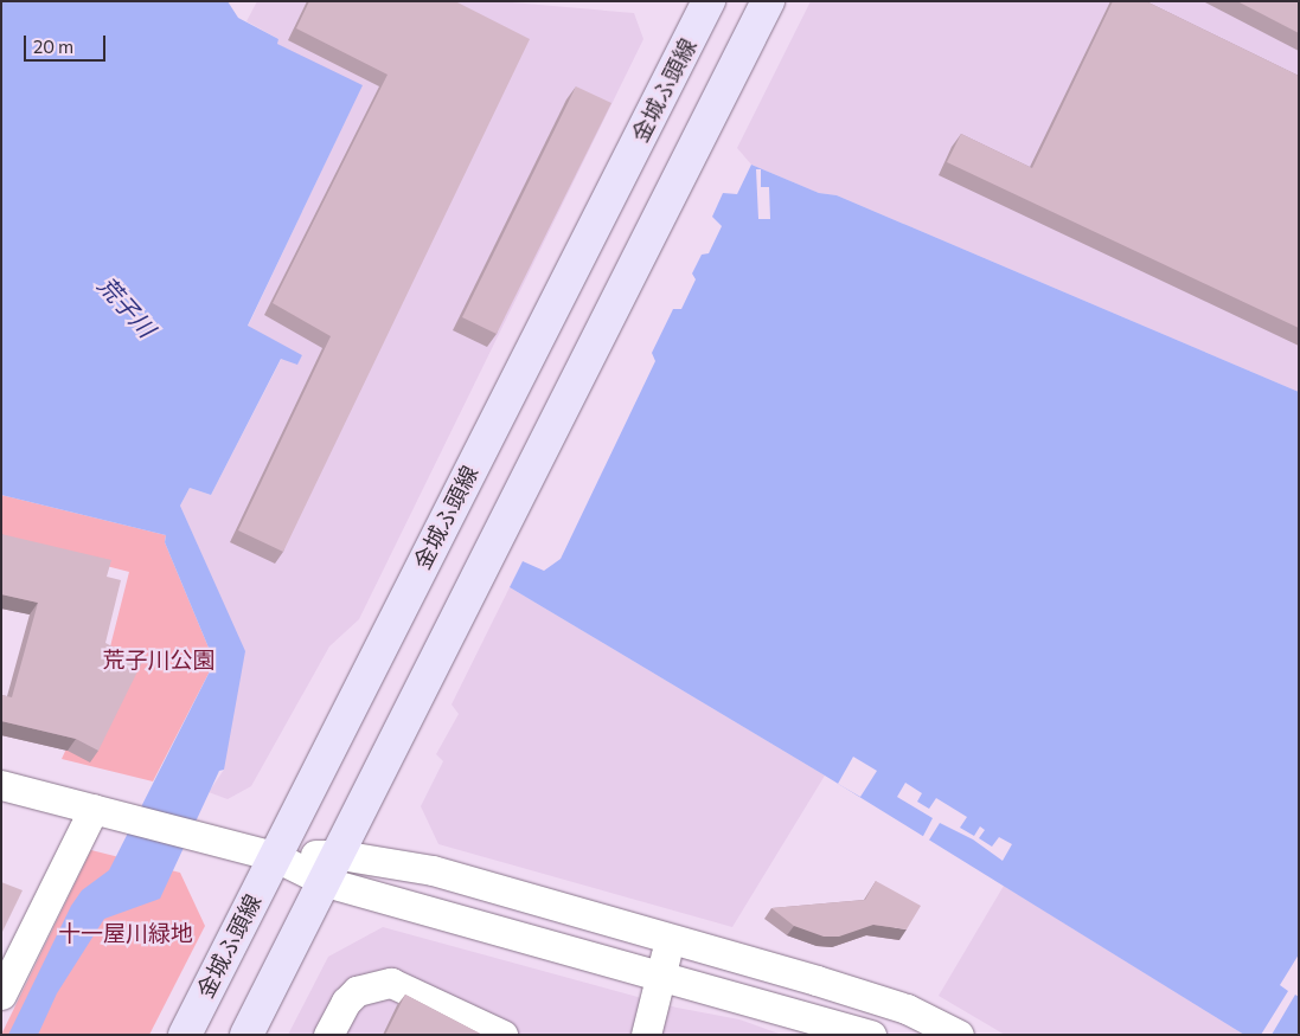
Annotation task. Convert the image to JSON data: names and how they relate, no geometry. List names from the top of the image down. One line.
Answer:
{"streets":{"main road":["金城ふ頭線"]},"water":["荒子川"],"parks":["荒子川公園","十一屋川緑地"],"scale_bar":"20 m"}
